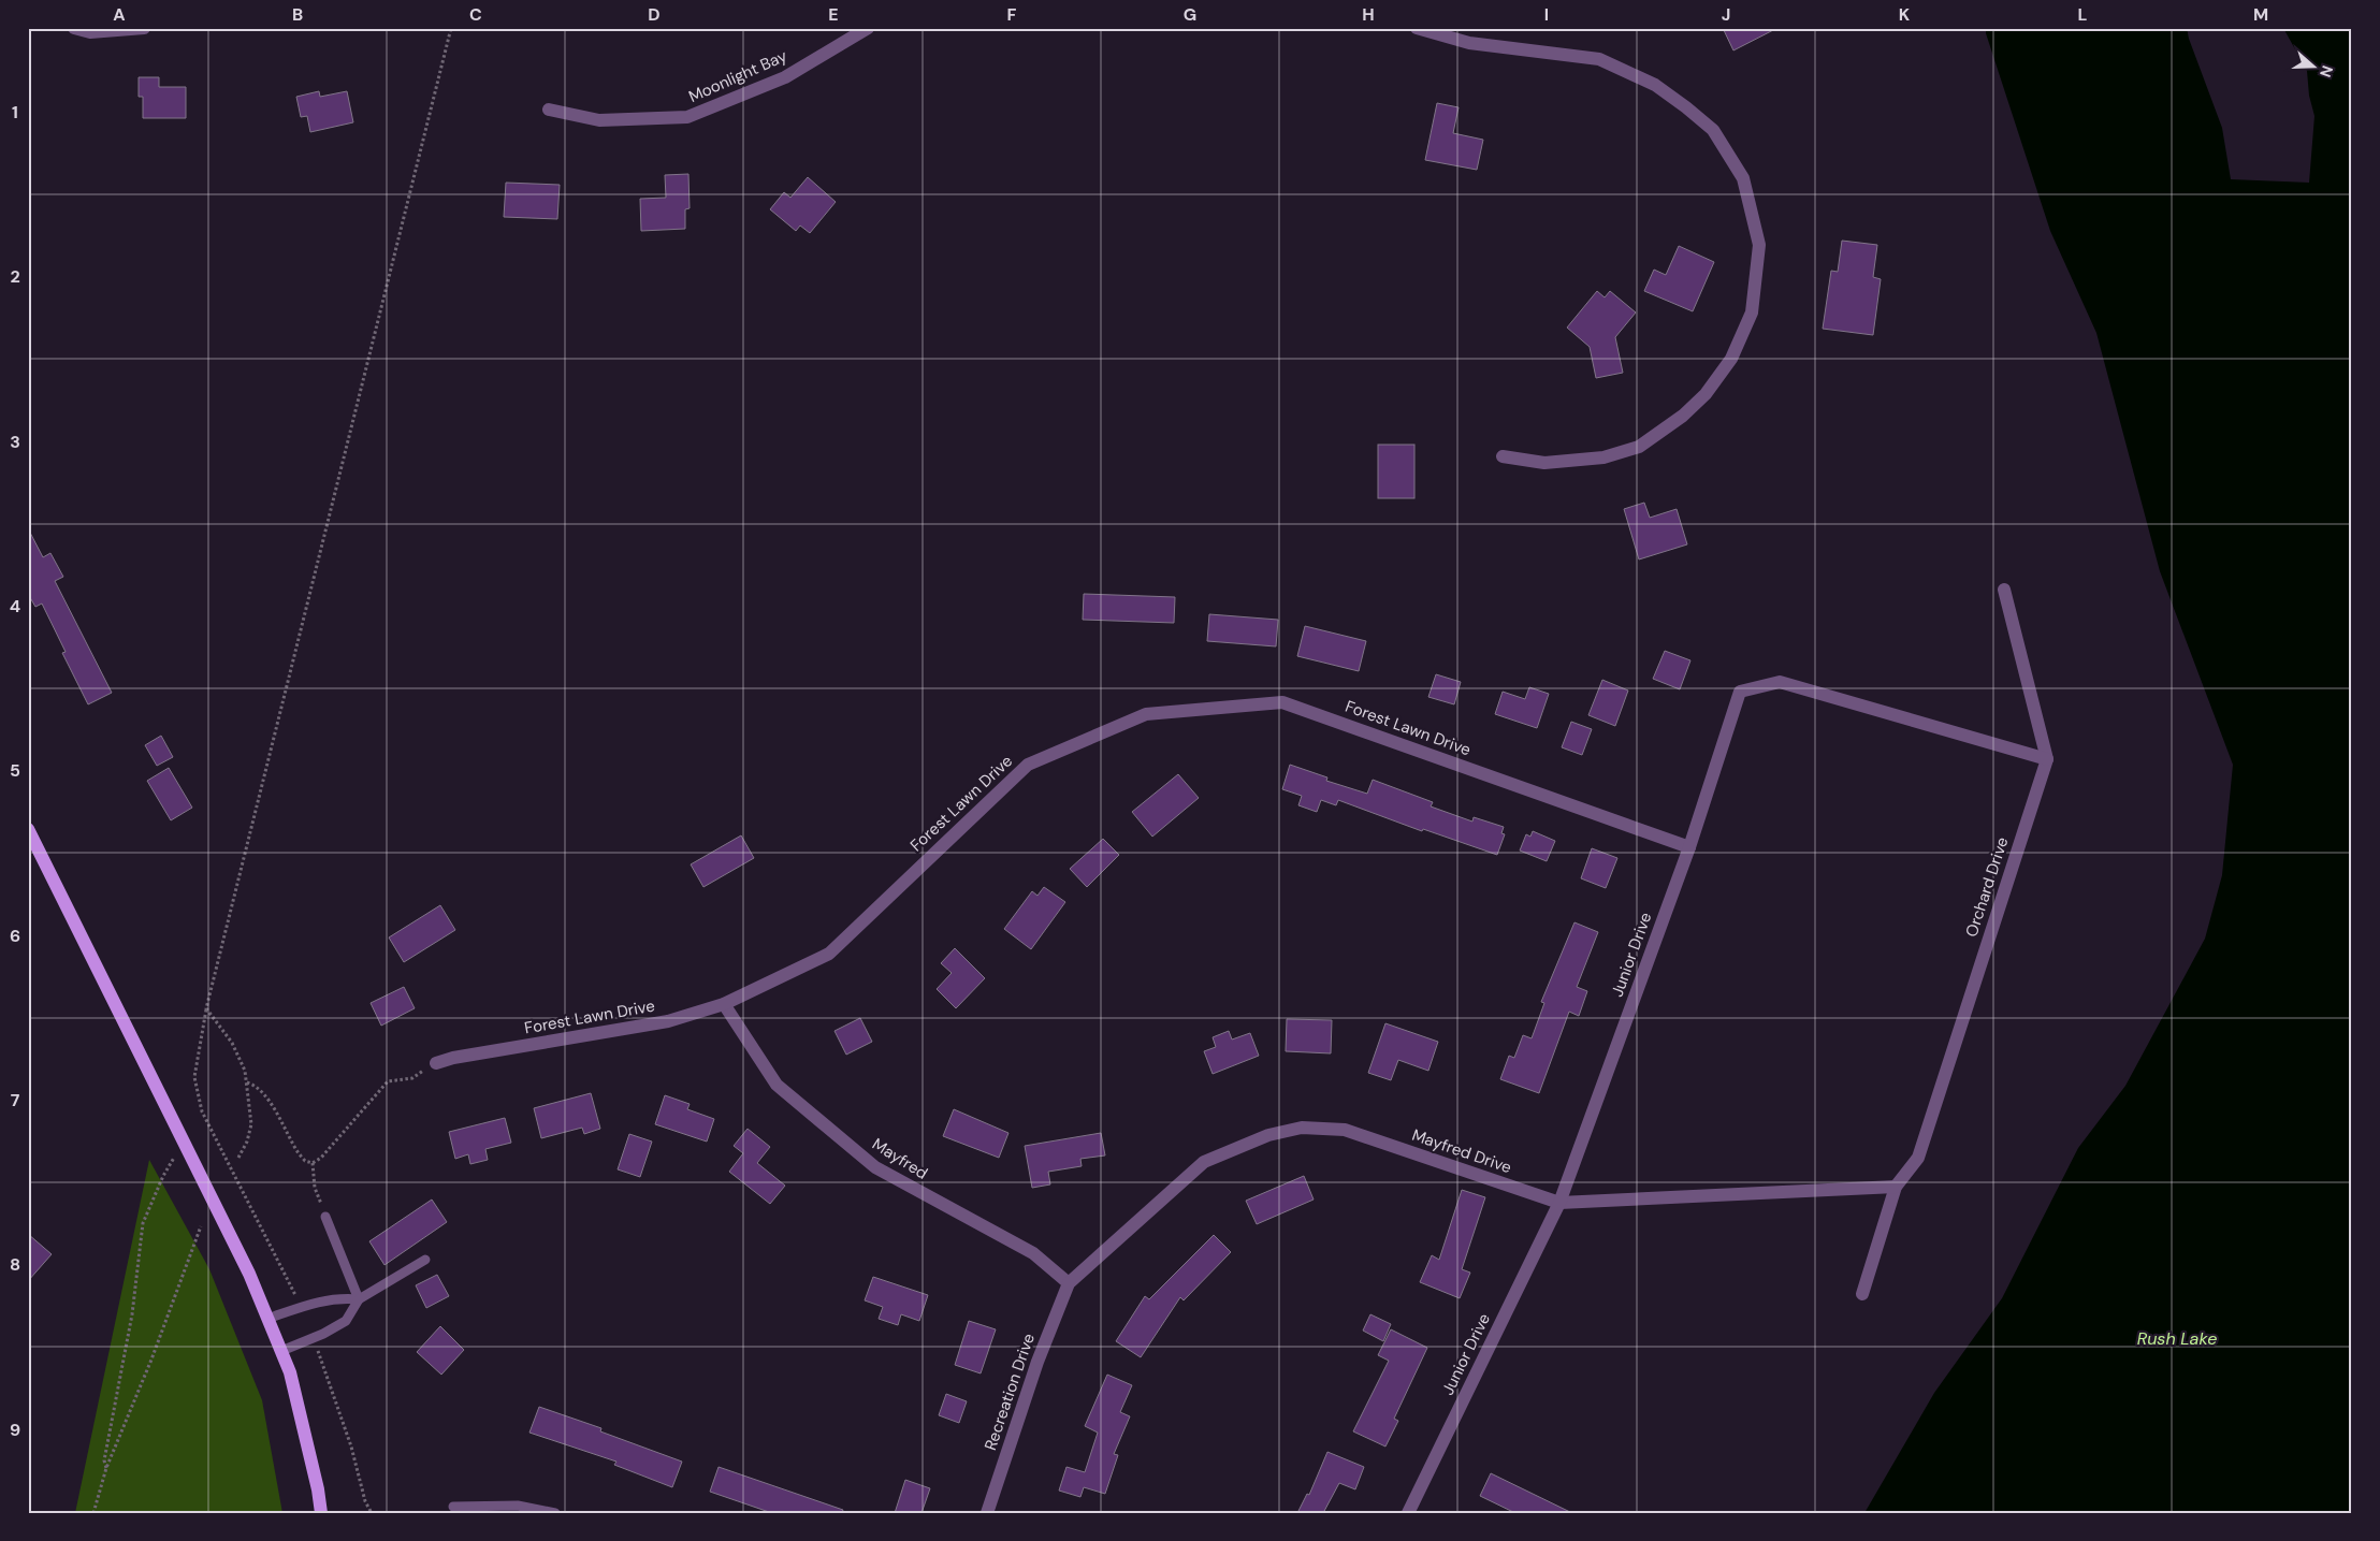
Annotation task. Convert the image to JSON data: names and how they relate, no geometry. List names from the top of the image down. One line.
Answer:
{"streets":{"street":["Moonlight Bay","Forest Lawn Drive","Orchard Drive","Junior Drive","Mayfred Drive","Mayfred","Recreation Drive"]},"crossings":[["Forest Lawn Drive","Junior Drive"],["Forest Lawn Drive","Mayfred"],["Orchard Drive","Junior Drive"],["Orchard Drive","Mayfred Drive"],["Junior Drive","Mayfred Drive"],["Mayfred Drive","Mayfred"],["Mayfred Drive","Recreation Drive"],["Mayfred","Recreation Drive"]],"water":["Rush Lake"],"north":"right","grid":{"columns":["A","B","C","D","E","F","G","H","I","J","K","L","M"],"rows":["1","2","3","4","5","6","7","8","9"]}}
